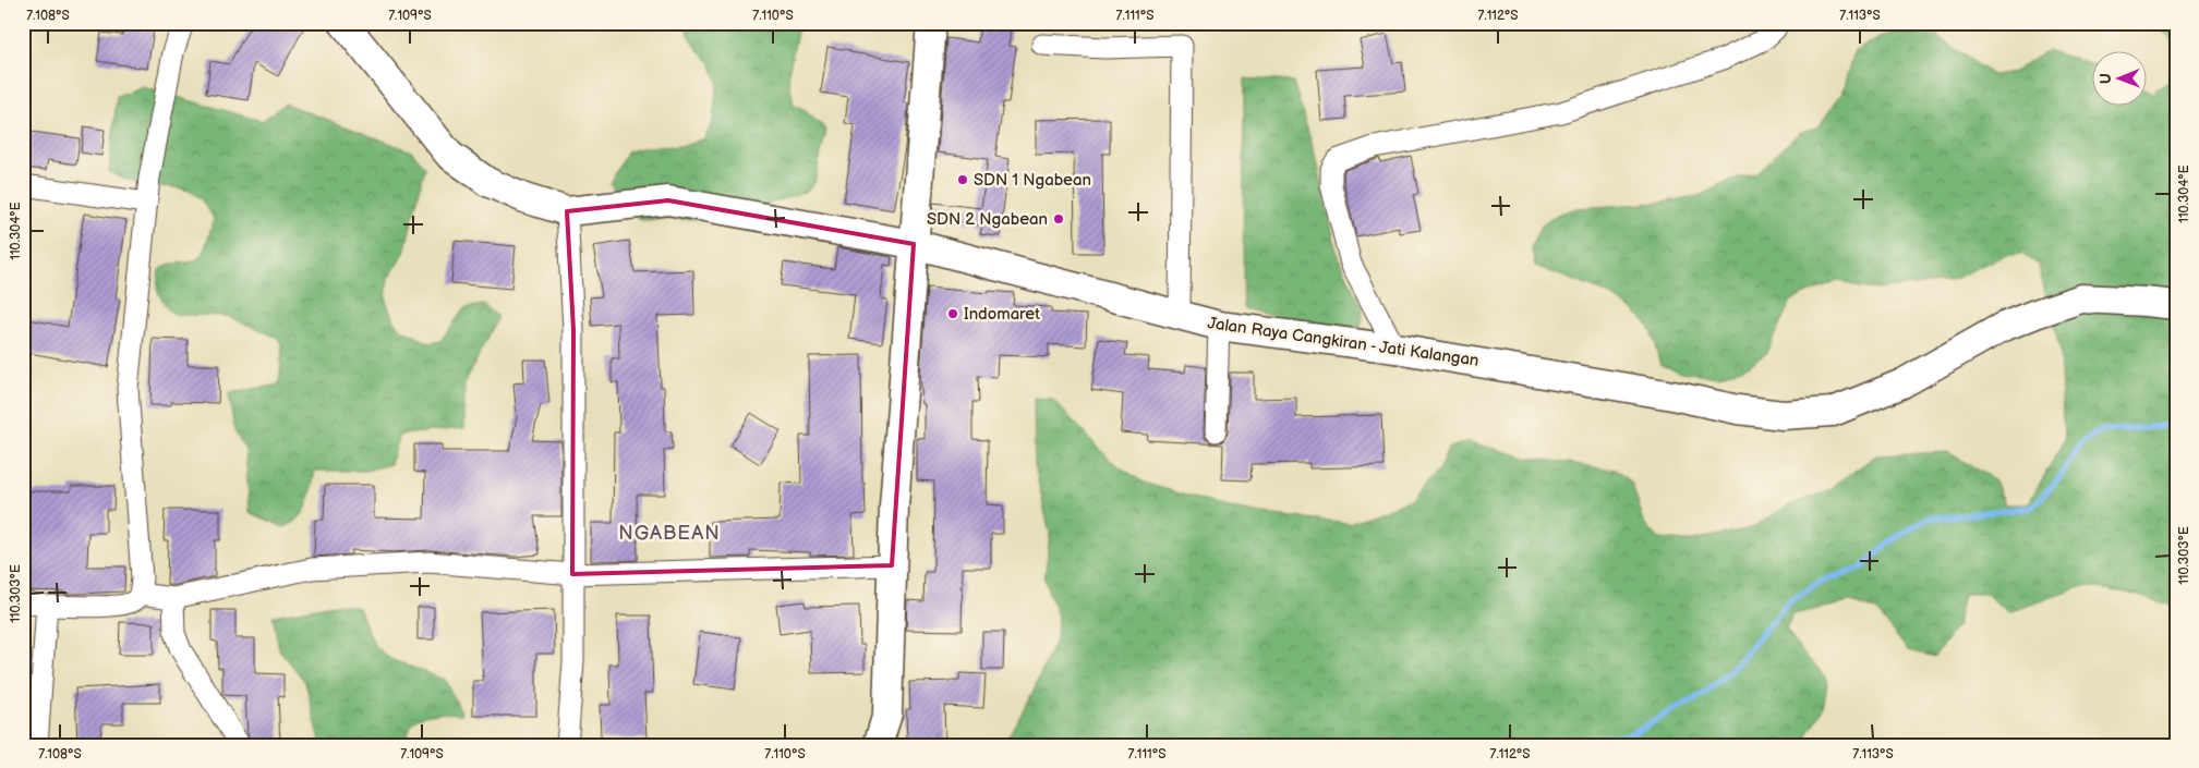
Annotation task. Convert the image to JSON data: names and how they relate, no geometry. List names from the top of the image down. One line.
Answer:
{"streets":{"street":["Jalan Raya Cangkiran - Jati Kalangan"]},"districts":["NGABEAN"],"places":["SDN 1 Ngabean","SDN 2 Ngabean","Indomaret"],"north":"left","coordinates":["7.108°S","7.109°S","7.110°S","7.111°S","7.112°S","7.113°S","110.304°E","110.303°E"]}
